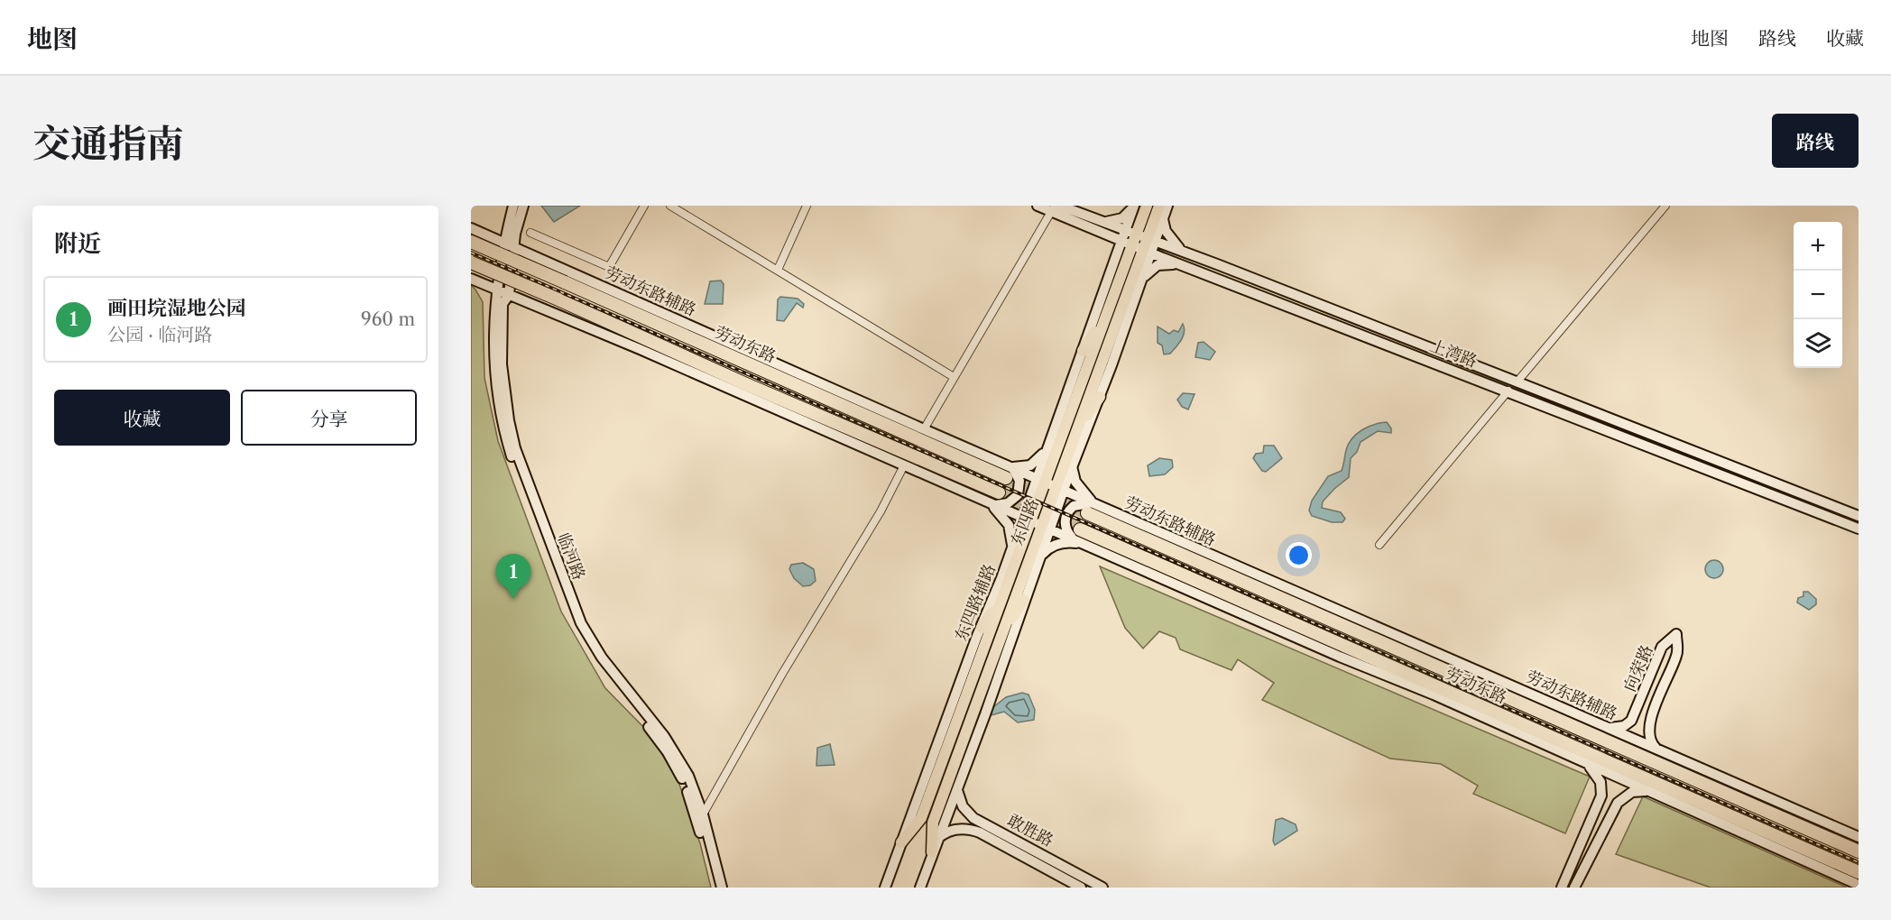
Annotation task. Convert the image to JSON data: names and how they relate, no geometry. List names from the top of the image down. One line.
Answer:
{"streets":{"highway":["劳动东路"],"main road":["劳动东路辅路","上湾路","东四路","临河路","东四路辅路","向荣路","敢胜路"]},"crossings":[["劳动东路辅路","劳动东路"],["劳动东路辅路","东四路"],["劳动东路辅路","临河路"],["劳动东路辅路","向荣路"],["上湾路","东四路"],["东四路","东四路辅路"]],"page":{"header":"地图","nav":["地图","路线","收藏"],"title":"交通指南","buttons":["路线",["收藏","分享"]],"heading":"附近","map_buttons":["+","−"],"list":[{"mark":"1","name":"画田垸湿地公园","note":"公园 · 临河路","value":"960 m"}],"pins":"1"}}
